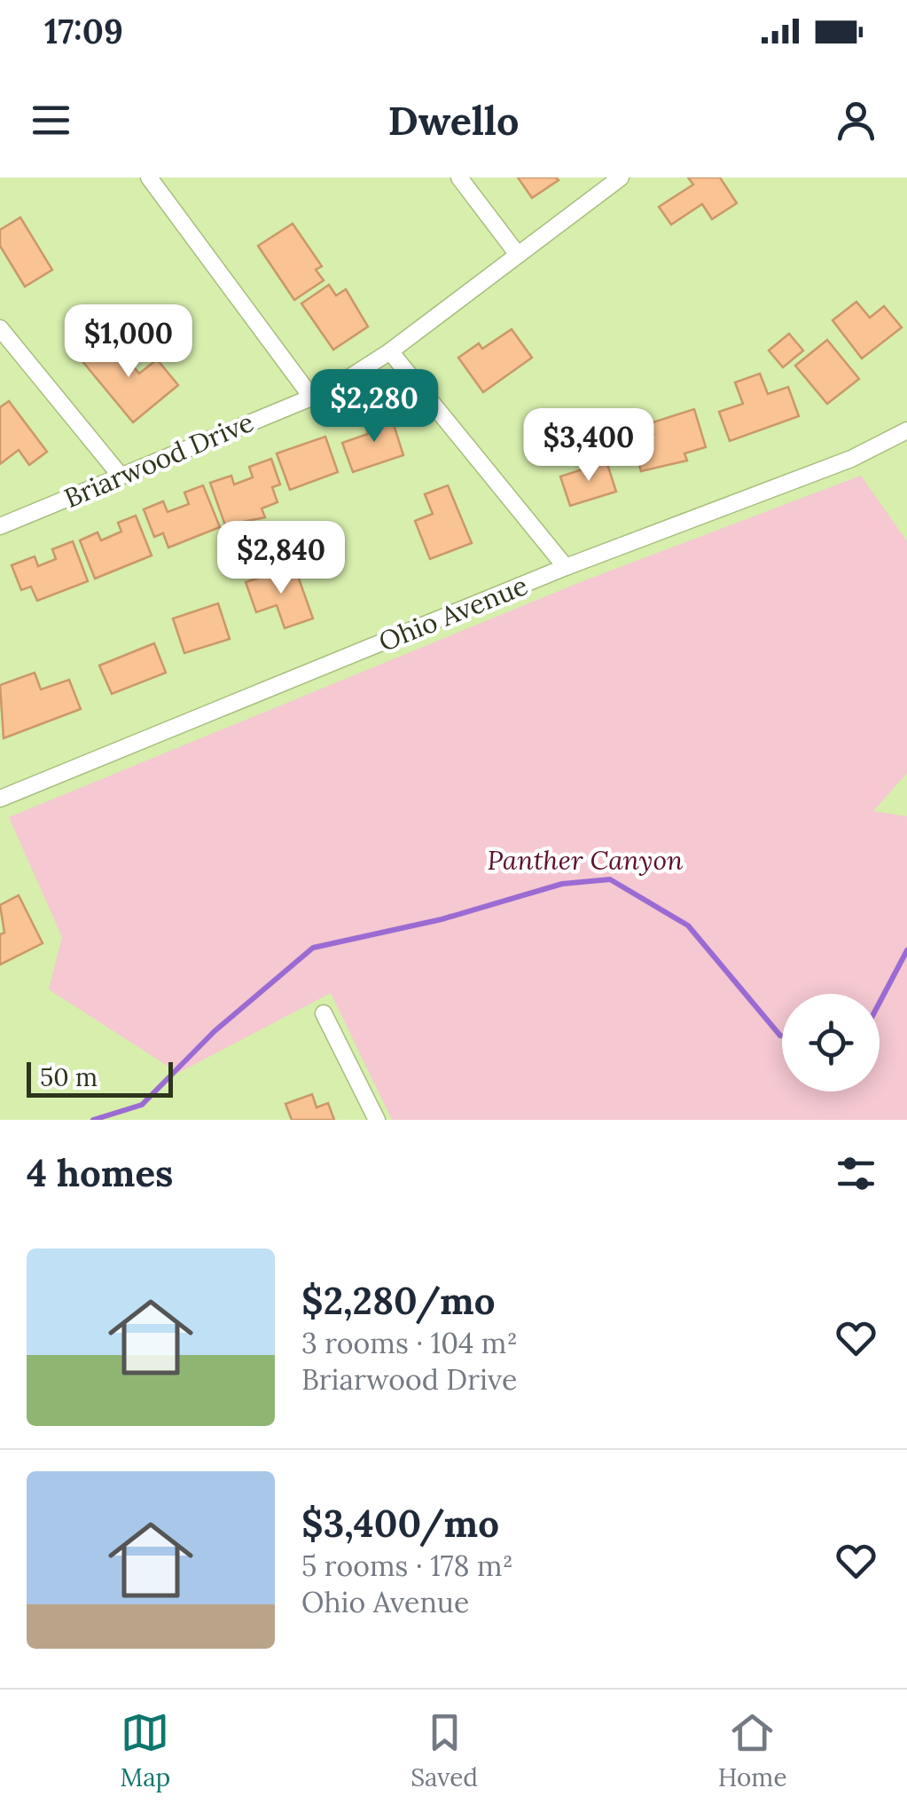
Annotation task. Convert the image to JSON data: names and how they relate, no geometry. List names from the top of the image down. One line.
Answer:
{"streets":{"street":["Briarwood Drive","Ohio Avenue"]},"parks":["Panther Canyon"],"scale_bar":"50 m","page":{"status":"17:09","header":"Dwello","price":["$1,000","$2,280","$3,400","$2,840"],"scale":"50 m","heading":"4 homes","list":[{"name":"$2,280/mo","note":"3 rooms · 104 m² · Briarwood Drive"},{"name":"$3,400/mo","note":"5 rooms · 178 m² · Ohio Avenue"}],"tabs":["Map","Saved","Home"]}}
